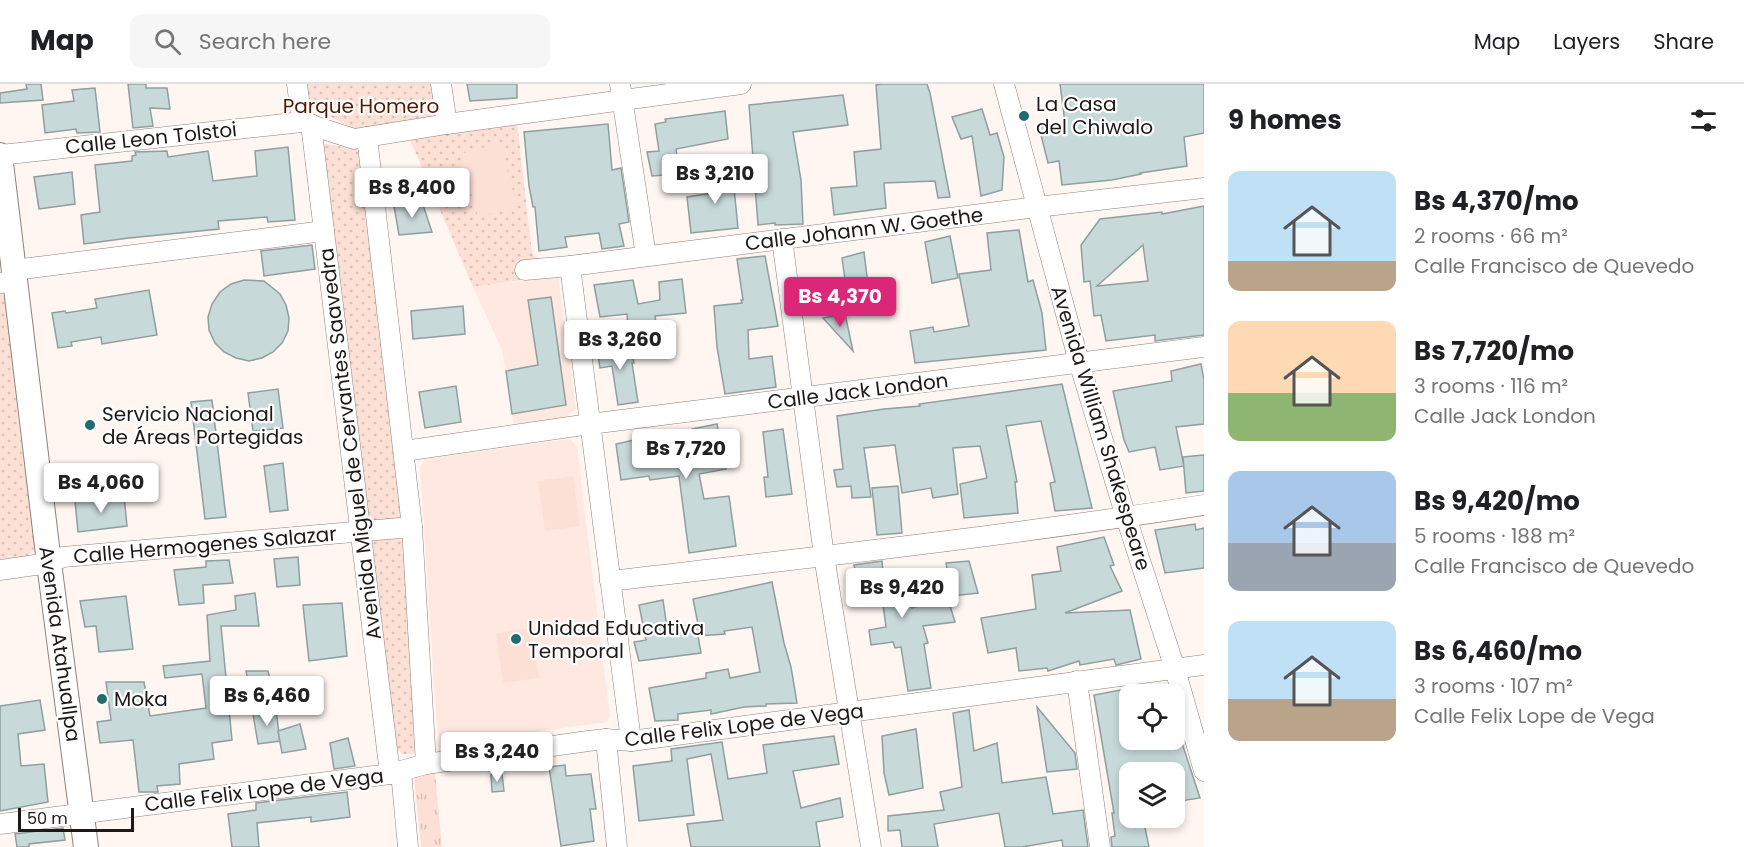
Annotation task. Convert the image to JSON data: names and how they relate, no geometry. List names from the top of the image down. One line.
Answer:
{"streets":{"main road":["Avenida Atahuallpa"],"street":["Calle Leon Tolstoi","Calle Johann W. Goethe","Calle Jack London","Avenida William Shakespeare","Avenida Miguel de Cervantes Saavedra","Calle Hermogenes Salazar","Calle Felix Lope de Vega"]},"crossings":[["Calle Leon Tolstoi","Avenida Miguel de Cervantes Saavedra"],["Calle Leon Tolstoi","Avenida Atahuallpa"],["Calle Johann W. Goethe","Avenida William Shakespeare"],["Calle Jack London","Avenida William Shakespeare"],["Avenida William Shakespeare","Calle Felix Lope de Vega"],["Avenida Miguel de Cervantes Saavedra","Calle Hermogenes Salazar"],["Avenida Miguel de Cervantes Saavedra","Calle Felix Lope de Vega"],["Calle Hermogenes Salazar","Avenida Atahuallpa"],["Avenida Atahuallpa","Calle Felix Lope de Vega"]],"parks":["Parque Homero"],"places":["La Casa del Chiwalo","Servicio Nacional de Áreas Portegidas","Unidad Educativa Temporal","Moka"],"scale_bar":"50 m","page":{"header":"Map","search":"Search here","nav":["Map","Layers","Share"],"heading":"9 homes","price":["Bs 3,210","Bs 8,400","Bs 4,370","Bs 3,260","Bs 7,720","Bs 4,060","Bs 9,420","Bs 6,460","Bs 3,240"],"list":[{"name":"Bs 4,370/mo","note":"2 rooms · 66 m² · Calle Francisco de Quevedo"},{"name":"Bs 7,720/mo","note":"3 rooms · 116 m² · Calle Jack London"},{"name":"Bs 9,420/mo","note":"5 rooms · 188 m² · Calle Francisco de Quevedo"},{"name":"Bs 6,460/mo","note":"3 rooms · 107 m² · Calle Felix Lope de Vega"}],"scale":"50 m"}}
